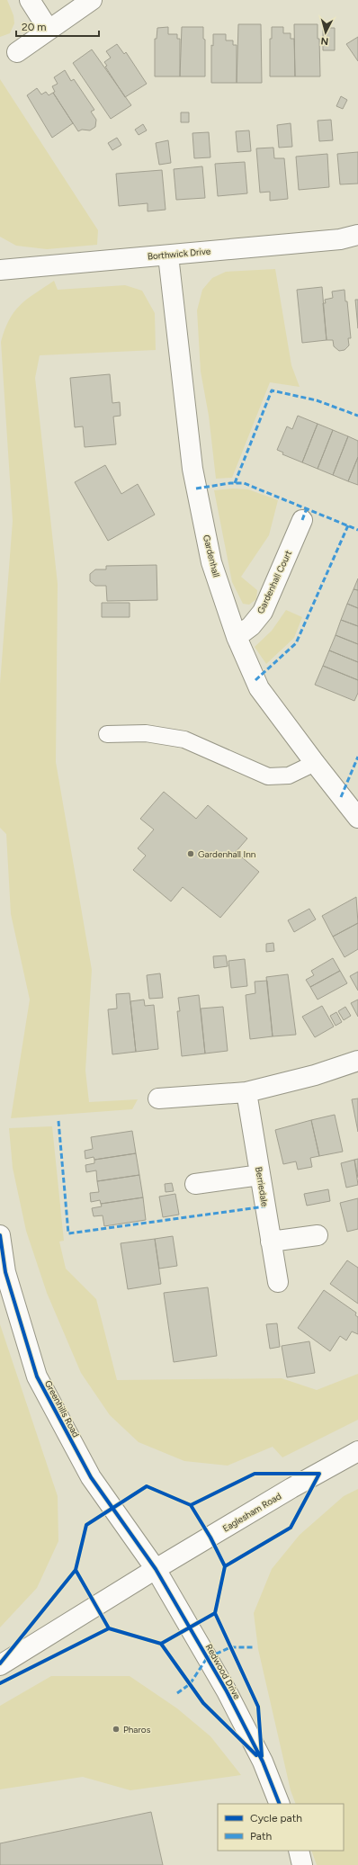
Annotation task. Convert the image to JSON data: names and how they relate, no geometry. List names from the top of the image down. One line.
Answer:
{"streets":{"street":["Borthwick Drive","Gardenhall","Gardenhall Court","Berriedale","Greenhills Road","Eaglesham Road","Redwood Drive"]},"crossings":[["Borthwick Drive","Gardenhall"],["Gardenhall","Gardenhall Court"],["Greenhills Road","Eaglesham Road"],["Greenhills Road","Redwood Drive"],["Eaglesham Road","Redwood Drive"]],"places":["Gardenhall Inn","Pharos"],"legend":["Cycle path","Path"],"scale_bar":"20 m","north":"bottom"}
